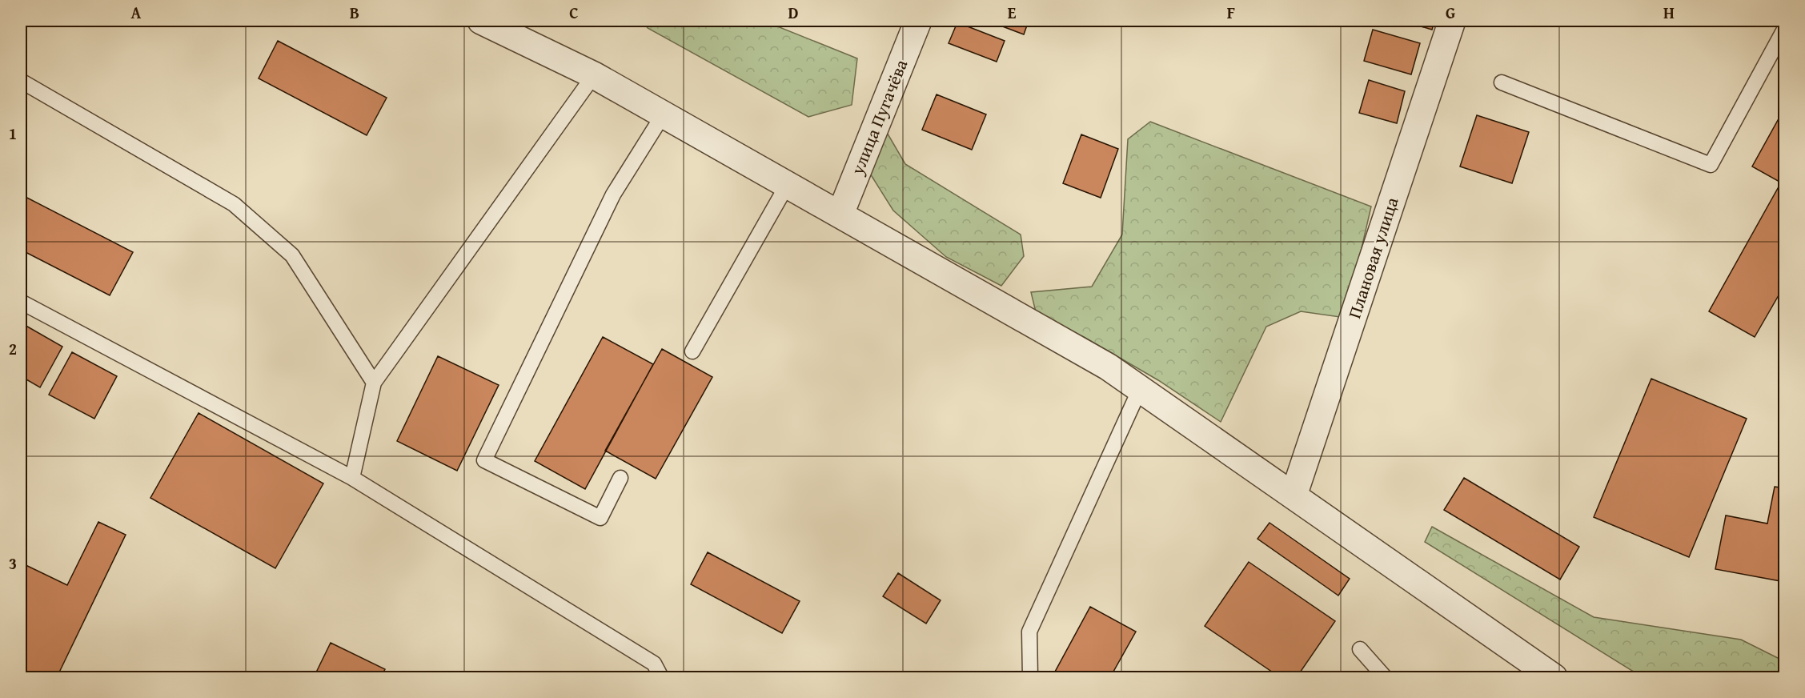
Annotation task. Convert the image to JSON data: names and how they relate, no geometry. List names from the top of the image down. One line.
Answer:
{"streets":{"street":["улица Пугачёва","Плановая улица"]},"grid":{"columns":["A","B","C","D","E","F","G","H"],"rows":["1","2","3"]}}
